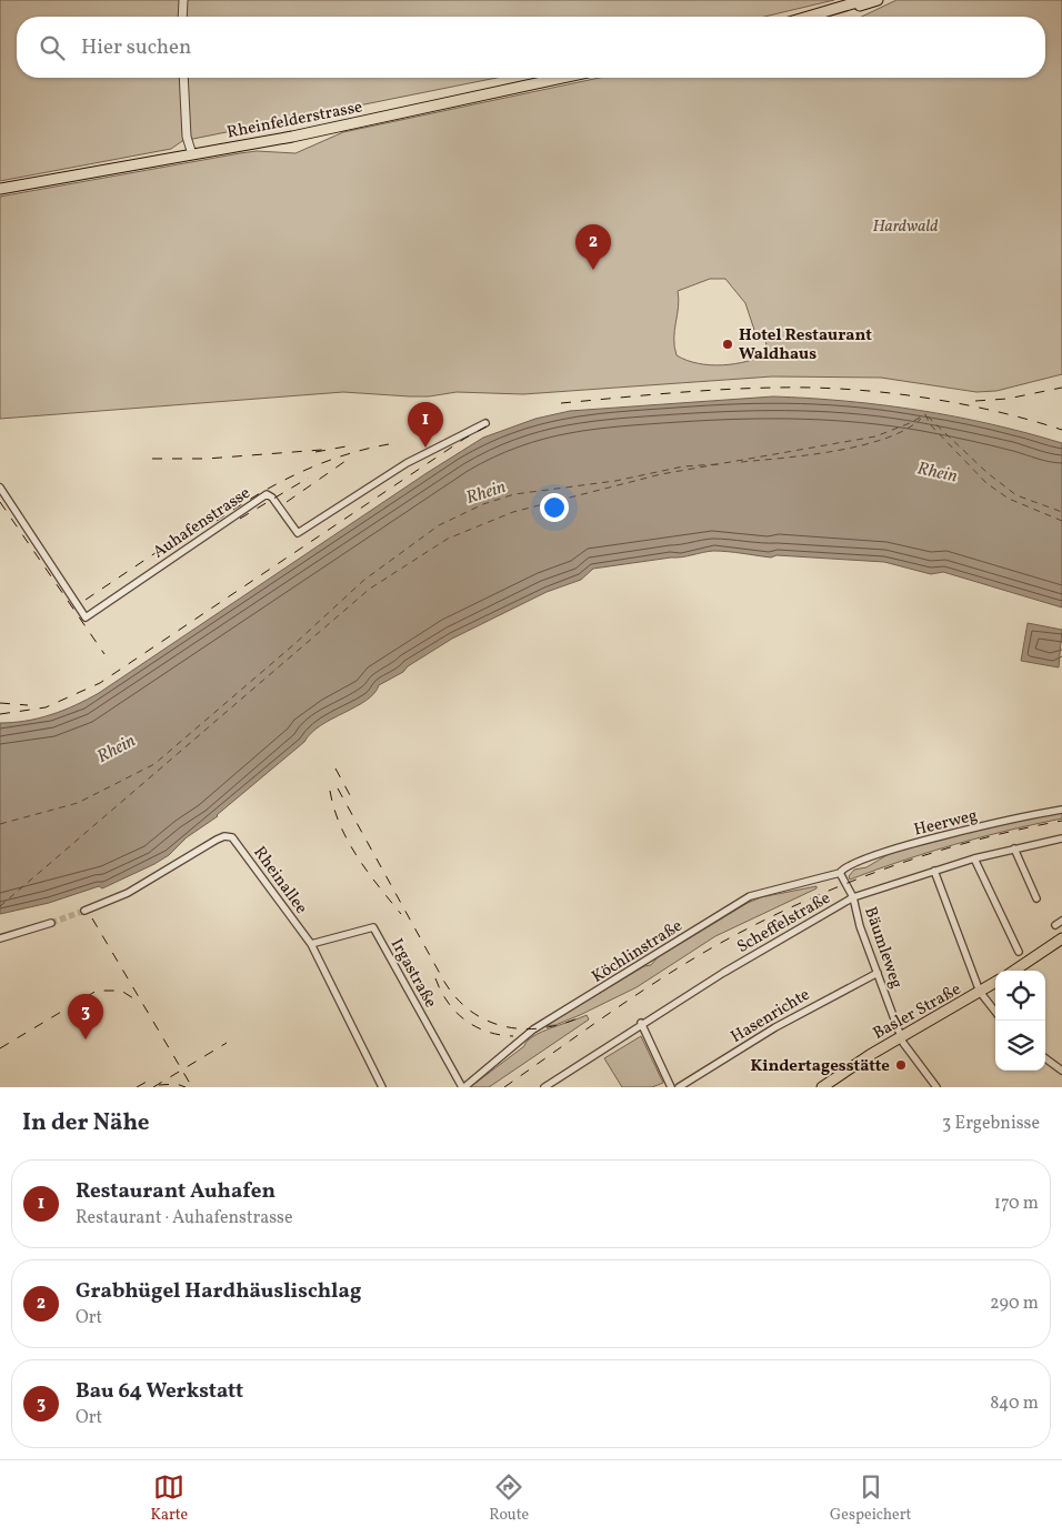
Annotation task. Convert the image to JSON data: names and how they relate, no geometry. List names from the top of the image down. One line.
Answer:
{"streets":{"main road":["Rheinfelderstrasse","Basler Straße"],"street":["Auhafenstrasse","Heerweg","Rheinallee","Scheffelstraße","Bäumleweg","Köchlinstraße","Irgastraße","Hasenrichte"]},"crossings":[["Heerweg","Köchlinstraße"],["Rheinallee","Irgastraße"],["Scheffelstraße","Bäumleweg"],["Bäumleweg","Basler Straße"],["Bäumleweg","Hasenrichte"],["Köchlinstraße","Irgastraße"]],"water":["Rhein"],"parks":["Hardwald"],"places":["Hotel Restaurant Waldhaus","Kindertagesstätte"],"page":{"search":"Hier suchen","pins":["2","1","3"],"heading":["In der Nähe","3 Ergebnisse"],"list":[{"mark":"1","name":"Restaurant Auhafen","note":"Restaurant · Auhafenstrasse","value":"170 m"},{"mark":"2","name":"Grabhügel Hardhäuslischlag","note":"Ort","value":"290 m"},{"mark":"3","name":"Bau 64 Werkstatt","note":"Ort","value":"840 m"}],"nav":["Karte","Route","Gespeichert"]}}
